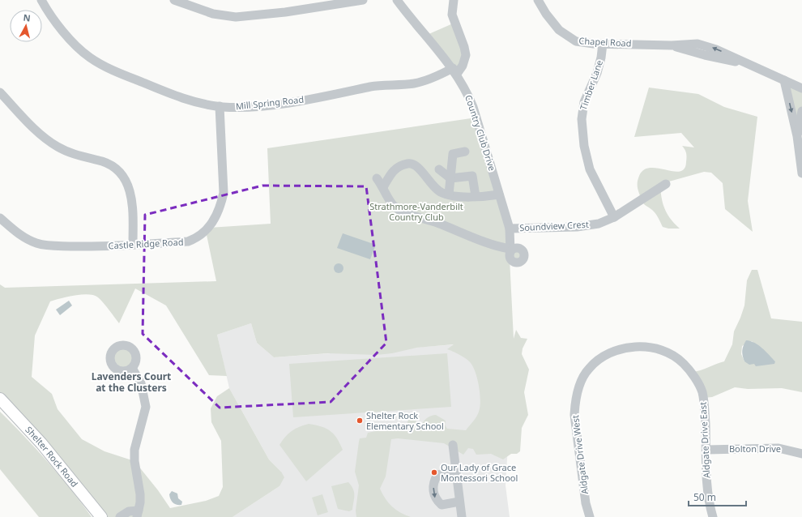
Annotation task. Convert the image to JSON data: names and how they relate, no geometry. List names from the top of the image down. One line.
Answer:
{"streets":{"main road":["Shelter Rock Road"],"street":["Chapel Road","Timber Lane","Mill Spring Road","Country Club Drive","Soundview Crest","Castle Ridge Road","Aldgate Drive East","Bolton Drive","Aldgate Drive West"]},"crossings":[["Chapel Road","Timber Lane"],["Timber Lane","Soundview Crest"],["Mill Spring Road","Country Club Drive"],["Mill Spring Road","Castle Ridge Road"],["Country Club Drive","Soundview Crest"],["Aldgate Drive East","Bolton Drive"],["Aldgate Drive East","Aldgate Drive West"]],"districts":["Lavenders Court at the Clusters"],"parks":["Strathmore-Vanderbilt Country Club"],"places":["Shelter Rock Elementary School","Our Lady of Grace Montessori School"],"scale_bar":"50 m","north":"top"}
